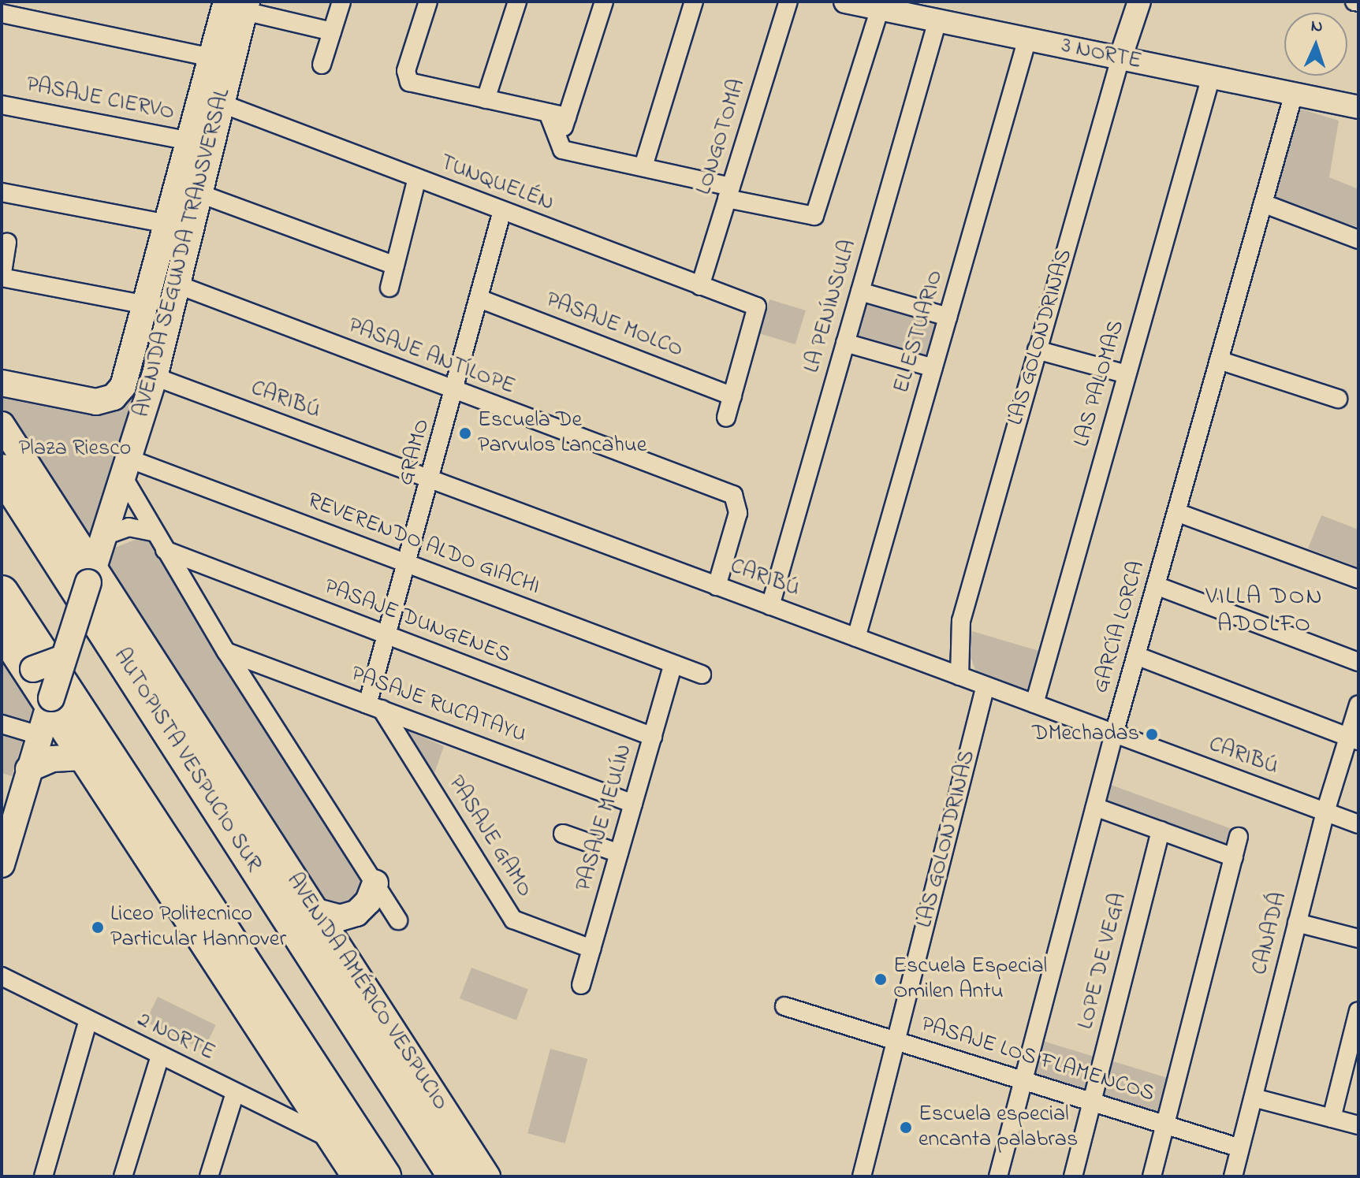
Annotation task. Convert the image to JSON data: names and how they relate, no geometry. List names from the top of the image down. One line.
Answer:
{"streets":{"highway":["AUTOPISTA VESPUCIO SUR"],"main road":["AVENIDA SEGUNDA TRANSVERSAL","AVENIDA AMÉRICO VESPUCIO"],"street":["3 NORTE","PASAJE CIERVO","LONGOTOMA","TUNQUELÉN","LA PENÍNSULA","PASAJE MOLCO","EL ESTUARIO","LAS GOLONDRINAS","PASAJE ANTÍLOPE","LAS PALOMAS","CARIBÚ","GRAMO","REVERENDO ALDO GIACHI","PASAJE DUNGENES","GARCÍA LORCA","PASAJE RUCATAYU","PASAJE MEULÍN","PASAJE GAMO","CANADÁ","LOPE DE VEGA","2 NORTE","PASAJE LOS FLAMENCOS"]},"crossings":[["3 NORTE","LA PENÍNSULA"],["3 NORTE","EL ESTUARIO"],["3 NORTE","LAS GOLONDRINAS"],["3 NORTE","LAS PALOMAS"],["3 NORTE","GARCÍA LORCA"],["PASAJE CIERVO","AVENIDA SEGUNDA TRANSVERSAL"],["LONGOTOMA","TUNQUELÉN"],["TUNQUELÉN","AVENIDA SEGUNDA TRANSVERSAL"],["TUNQUELÉN","PASAJE MOLCO"],["TUNQUELÉN","GRAMO"],["AVENIDA SEGUNDA TRANSVERSAL","PASAJE ANTÍLOPE"],["AVENIDA SEGUNDA TRANSVERSAL","CARIBÚ"],["AVENIDA SEGUNDA TRANSVERSAL","REVERENDO ALDO GIACHI"],["AVENIDA SEGUNDA TRANSVERSAL","AVENIDA AMÉRICO VESPUCIO"],["LA PENÍNSULA","CARIBÚ"],["PASAJE MOLCO","GRAMO"],["EL ESTUARIO","CARIBÚ"],["LAS GOLONDRINAS","CARIBÚ"],["LAS GOLONDRINAS","PASAJE LOS FLAMENCOS"],["PASAJE ANTÍLOPE","CARIBÚ"],["PASAJE ANTÍLOPE","GRAMO"],["LAS PALOMAS","CARIBÚ"],["CARIBÚ","GRAMO"],["CARIBÚ","GARCÍA LORCA"],["CARIBÚ","CANADÁ"],["GRAMO","REVERENDO ALDO GIACHI"],["GRAMO","PASAJE DUNGENES"],["GRAMO","PASAJE RUCATAYU"],["GRAMO","PASAJE GAMO"],["REVERENDO ALDO GIACHI","PASAJE MEULÍN"],["PASAJE DUNGENES","PASAJE MEULÍN"],["GARCÍA LORCA","PASAJE LOS FLAMENCOS"],["PASAJE RUCATAYU","PASAJE MEULÍN"],["PASAJE RUCATAYU","PASAJE GAMO"],["PASAJE MEULÍN","PASAJE GAMO"],["CANADÁ","PASAJE LOS FLAMENCOS"],["LOPE DE VEGA","PASAJE LOS FLAMENCOS"]],"districts":["VILLA DON ADOLFO"],"parks":["Plaza Riesco"],"places":["Escuela De Parvulos Lancahue","DMechadas","Liceo Politecnico Particular Hannover","Escuela Especial Omilen Antu","Escuela especial encanta palabras"],"north":"top"}
